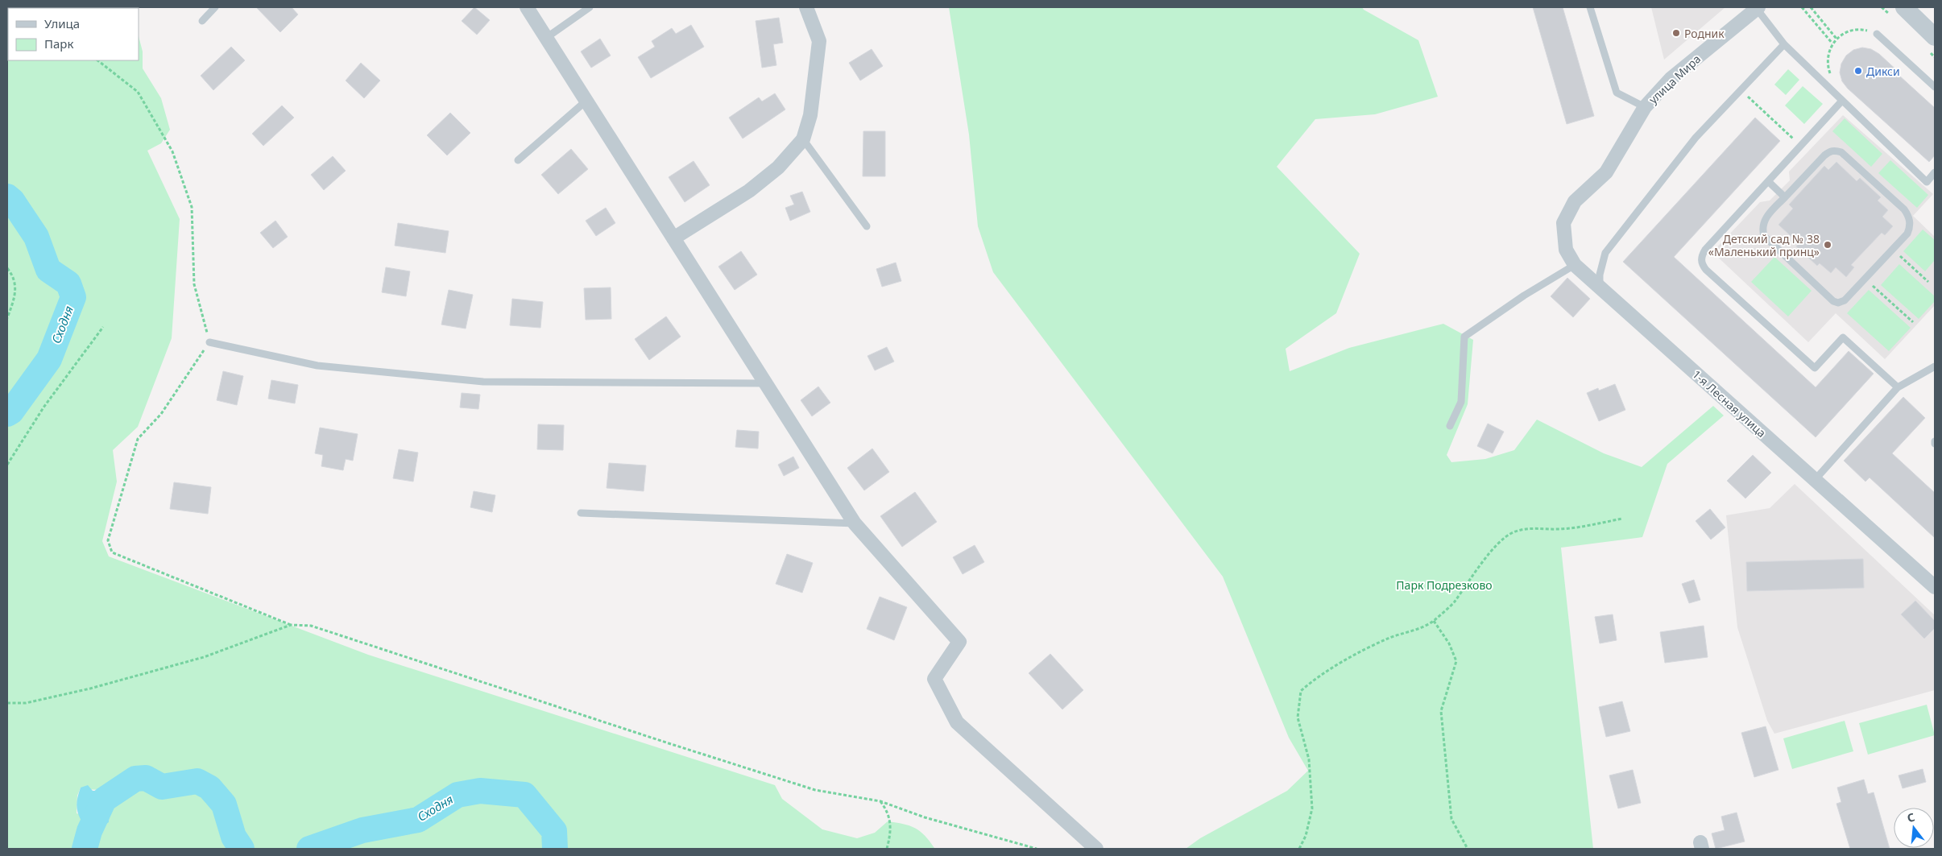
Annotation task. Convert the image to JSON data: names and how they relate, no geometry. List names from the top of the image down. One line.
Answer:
{"streets":{"street":["улица Мира","1-я Лесная улица"]},"crossings":[["улица Мира","1-я Лесная улица"]],"water":["Сходня"],"parks":["Парк Подрезково"],"places":["Родник","Дикси","Детский сад № 38 «Маленький принц»"],"legend":["Улица","Парк"],"north":"top"}
